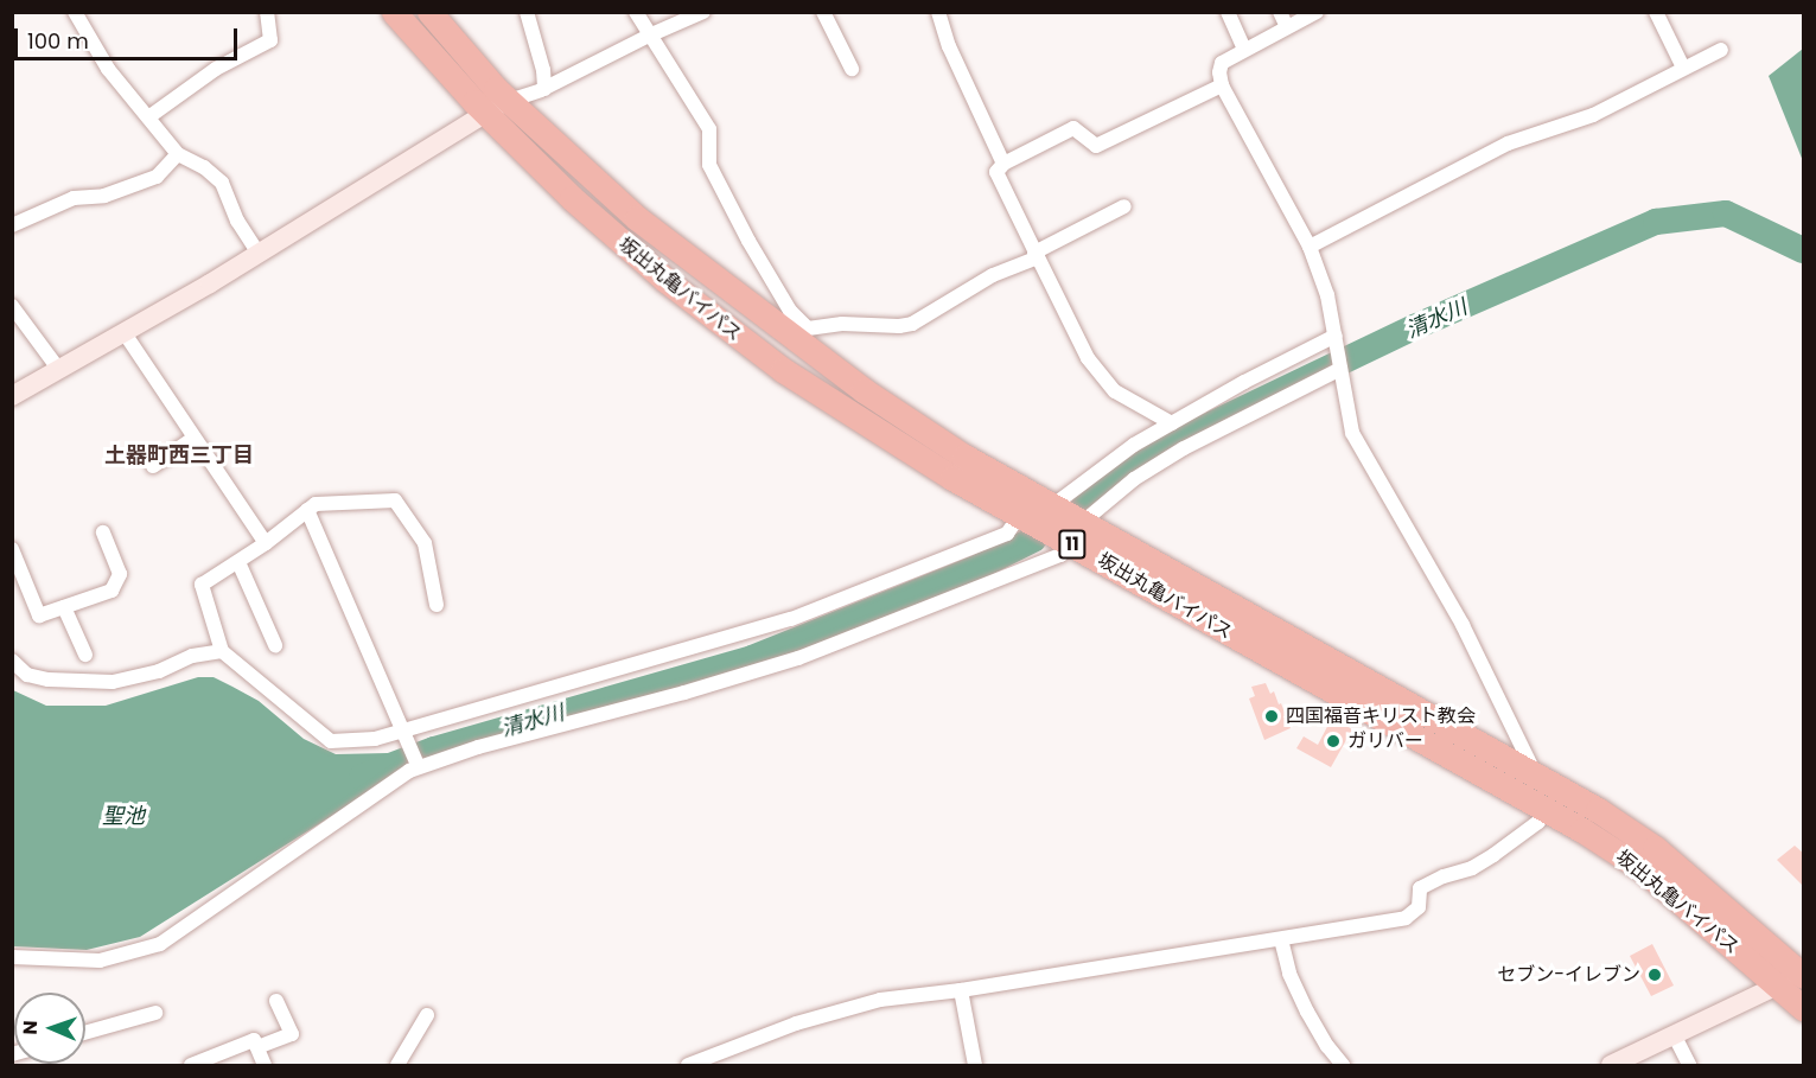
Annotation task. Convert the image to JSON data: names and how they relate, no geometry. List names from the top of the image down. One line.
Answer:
{"streets":{"highway":["坂出丸亀バイパス","11"]},"districts":["土器町西三丁目"],"water":["清水川","聖池"],"places":["四国福音キリスト教会","ガリバー","セブン-イレブン"],"scale_bar":"100 m","north":"left"}
